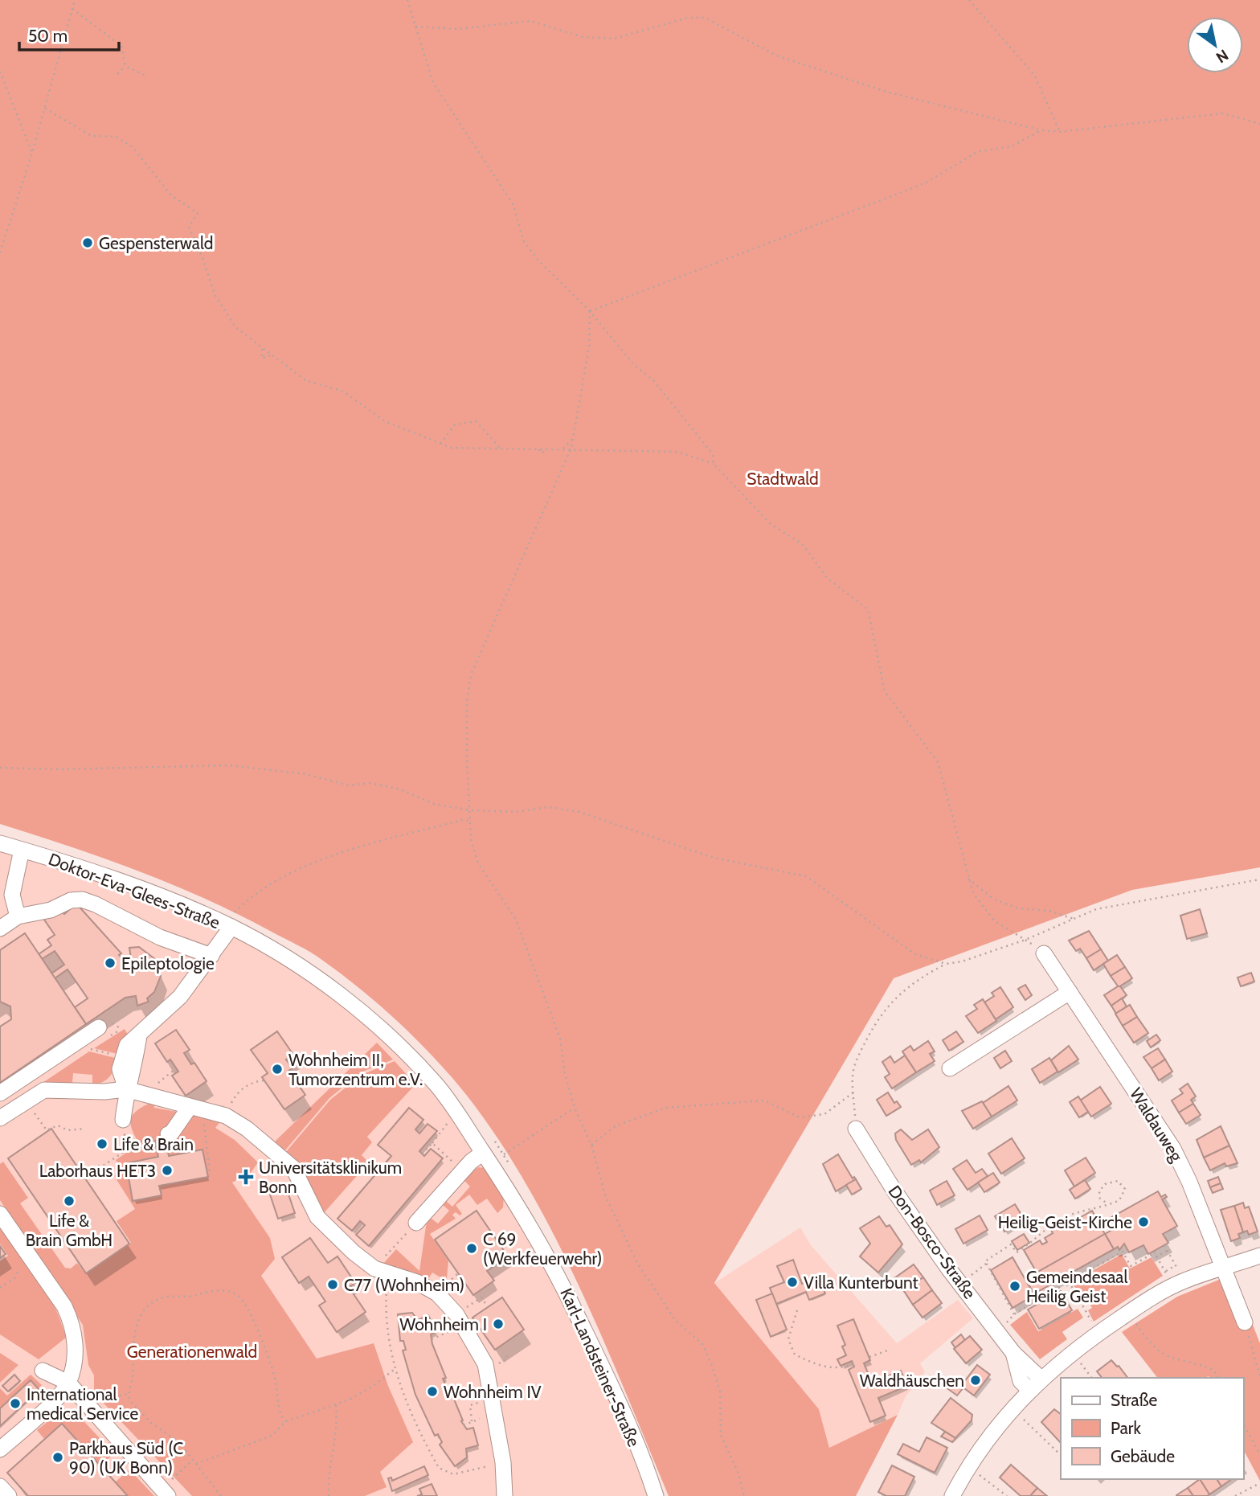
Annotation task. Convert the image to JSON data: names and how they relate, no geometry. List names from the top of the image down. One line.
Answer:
{"streets":{"street":["Doktor-Eva-Glees-Straße","Waldauweg","Don-Bosco-Straße","Karl-Landsteiner-Straße"]},"crossings":[["Doktor-Eva-Glees-Straße","Karl-Landsteiner-Straße"]],"parks":["Stadtwald","Generationenwald"],"places":{"other":["Gespensterwald","Epileptologie","Wohnheim II, Tumorzentrum e.V.","Life & Brain","Laborhaus HET3","Life & Brain GmbH","Heilig-Geist-Kirche","C 69 (Werkfeuerwehr)","Villa Kunterbunt","C77 (Wohnheim)","Gemeindesaal Heilig Geist","Wohnheim I","Waldhäuschen","Wohnheim IV","International medical Service","Parkhaus Süd (C 90) (UK Bonn)"],"health":["Universitätsklinikum Bonn"]},"legend":["Straße","Park","Gebäude"],"scale_bar":"50 m","north":"bottom right"}
